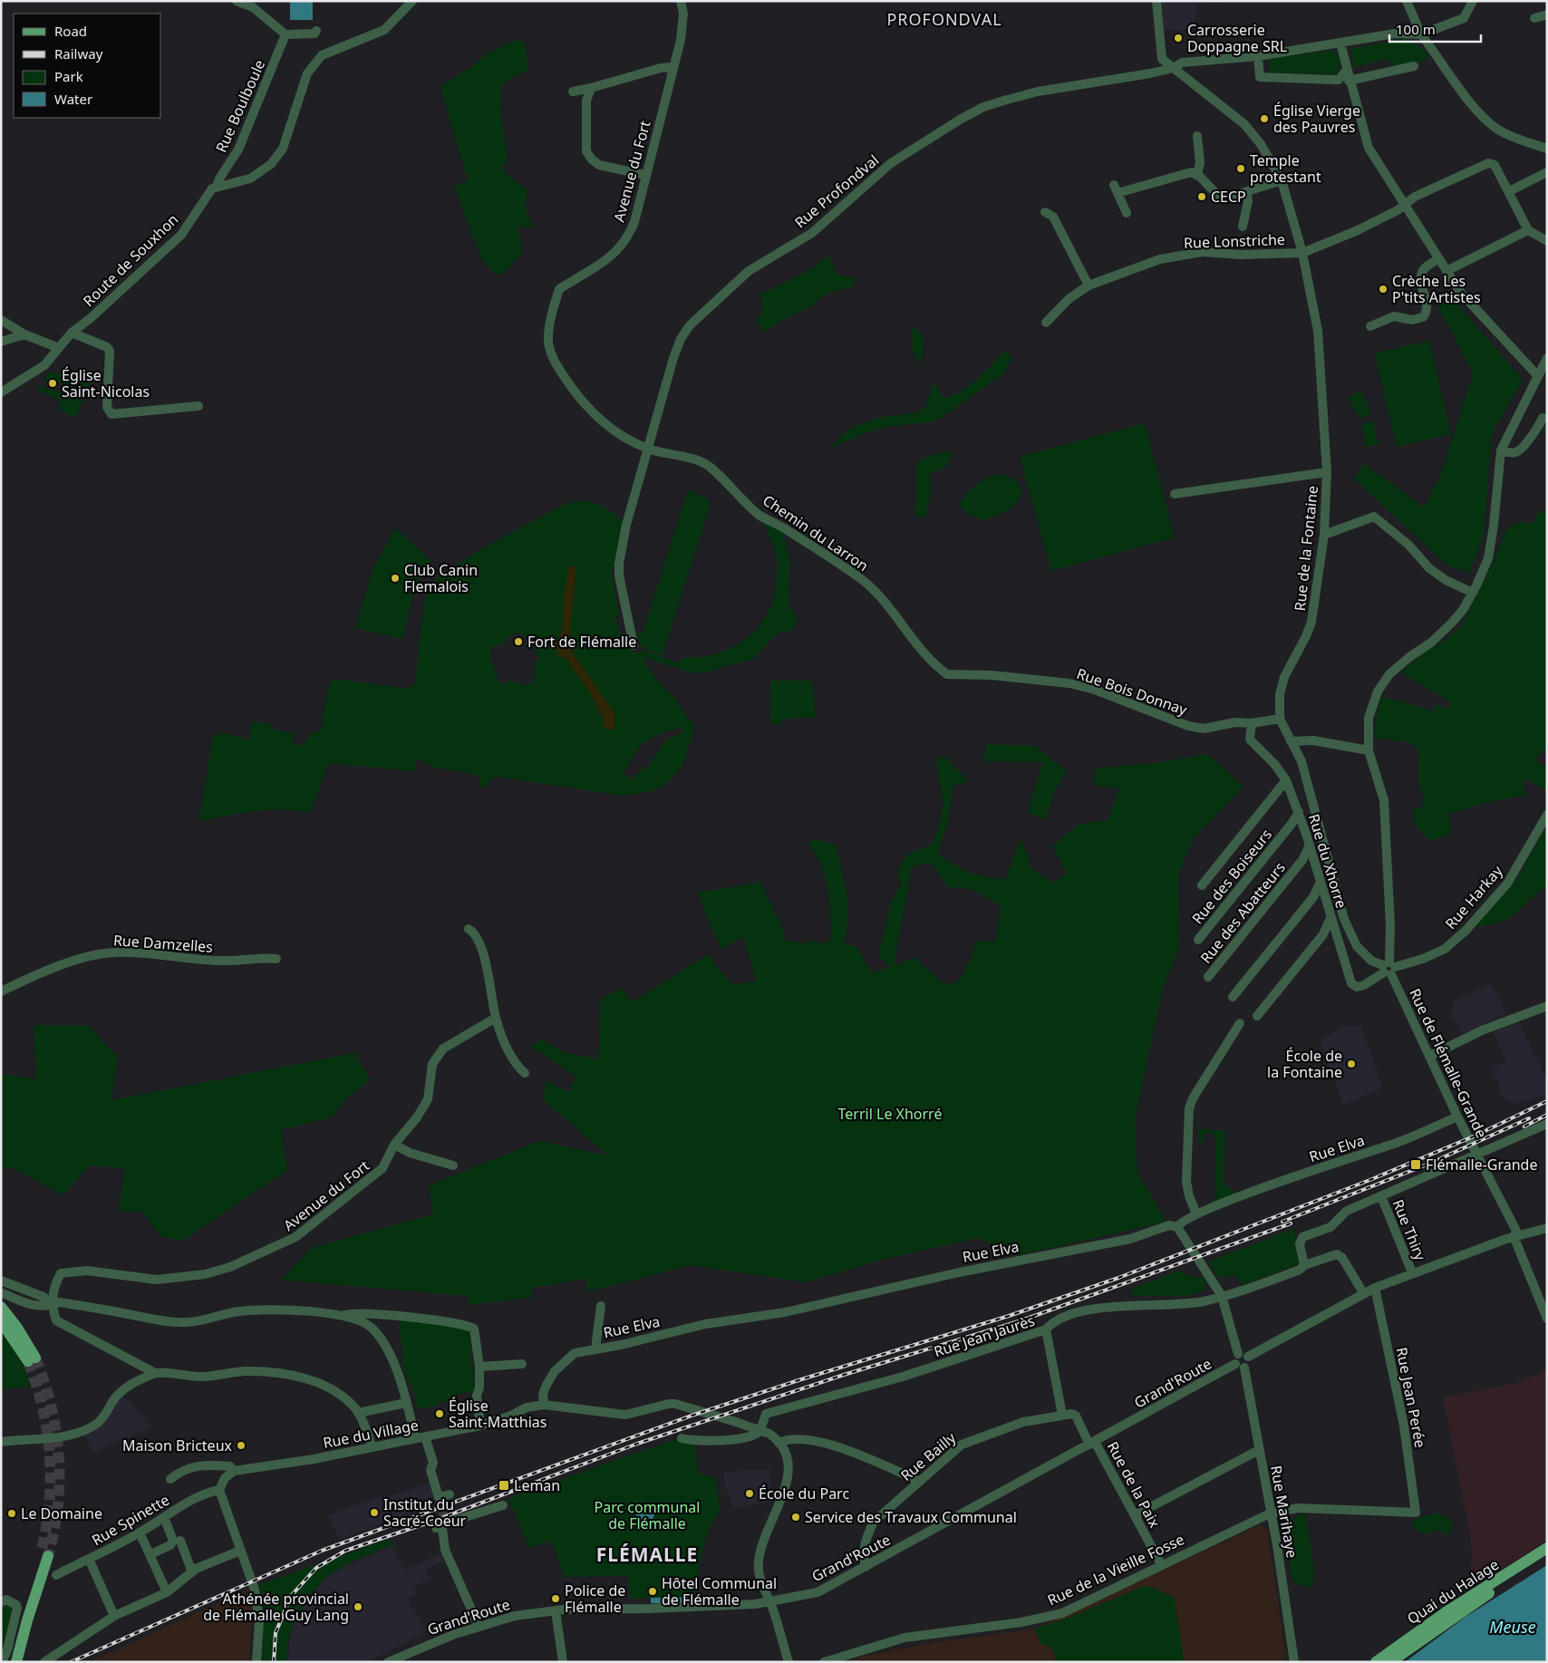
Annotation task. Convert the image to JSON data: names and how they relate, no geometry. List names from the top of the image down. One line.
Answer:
{"streets":{"main road":["Quai du Halage"],"street":["Rue Boulboule","Avenue du Fort","Rue Profondval","Rue Lonstriche","Route de Souxhon","Chemin du Larron","Rue de la Fontaine","Rue Bois Donnay","Rue du Xhorre","Rue des Boiseurs","Rue Harkay","Rue des Abatteurs","Rue Damzelles","Rue de Flémalle-Grande","Rue Elva","Rue Thiry","Rue Jean Jaurès","Grand'Route","Rue Jean Perée","Rue du Village","Rue Bailly","Rue de la Paix","Rue Marihaye","Rue Spinette","Rue de la Vieille Fosse"]},"crossings":[["Rue Boulboule","Route de Souxhon"],["Avenue du Fort","Rue Profondval"],["Avenue du Fort","Chemin du Larron"],["Rue Profondval","Chemin du Larron"],["Rue Profondval","Rue de la Fontaine"],["Rue Lonstriche","Rue de la Fontaine"],["Chemin du Larron","Rue Bois Donnay"],["Rue de la Fontaine","Rue Bois Donnay"],["Rue de la Fontaine","Rue du Xhorre"],["Rue de la Fontaine","Rue Harkay"],["Rue de la Fontaine","Rue de Flémalle-Grande"],["Rue Bois Donnay","Rue du Xhorre"],["Rue du Xhorre","Rue des Boiseurs"],["Rue du Xhorre","Rue Harkay"],["Rue du Xhorre","Rue des Abatteurs"],["Rue du Xhorre","Rue de Flémalle-Grande"],["Rue Harkay","Rue de Flémalle-Grande"],["Rue de Flémalle-Grande","Rue Elva"],["Rue Elva","Rue du Village"],["Rue Jean Jaurès","Rue du Village"],["Grand'Route","Rue Bailly"],["Grand'Route","Rue de la Paix"],["Grand'Route","Rue Marihaye"],["Rue Jean Perée","Rue de la Vieille Fosse"],["Rue de la Paix","Rue de la Vieille Fosse"],["Rue Marihaye","Rue de la Vieille Fosse"]],"districts":["PROFONDVAL","FLÉMALLE"],"water":["Meuse"],"parks":["Terril Le Xhorré","Parc communal de Flémalle"],"places":{"other":["Carrosserie Doppagne SRL","Église Vierge des Pauvres","Temple protestant","CECP","Crèche Les P'tits Artistes","Église Saint-Nicolas","Club Canin Flemalois","Fort de Flémalle","École de la Fontaine","Église Saint-Matthias","Maison Bricteux","École du Parc","Institut du Sacré-Coeur","Le Domaine","Service des Travaux Communal","Hôtel Communal de Flémalle","Police de Flémalle","Athénée provincial de Flémalle Guy Lang"],"transit":["Flémalle-Grande","Leman"]},"legend":["Road","Railway","Park","Water"],"scale_bar":"100 m"}
